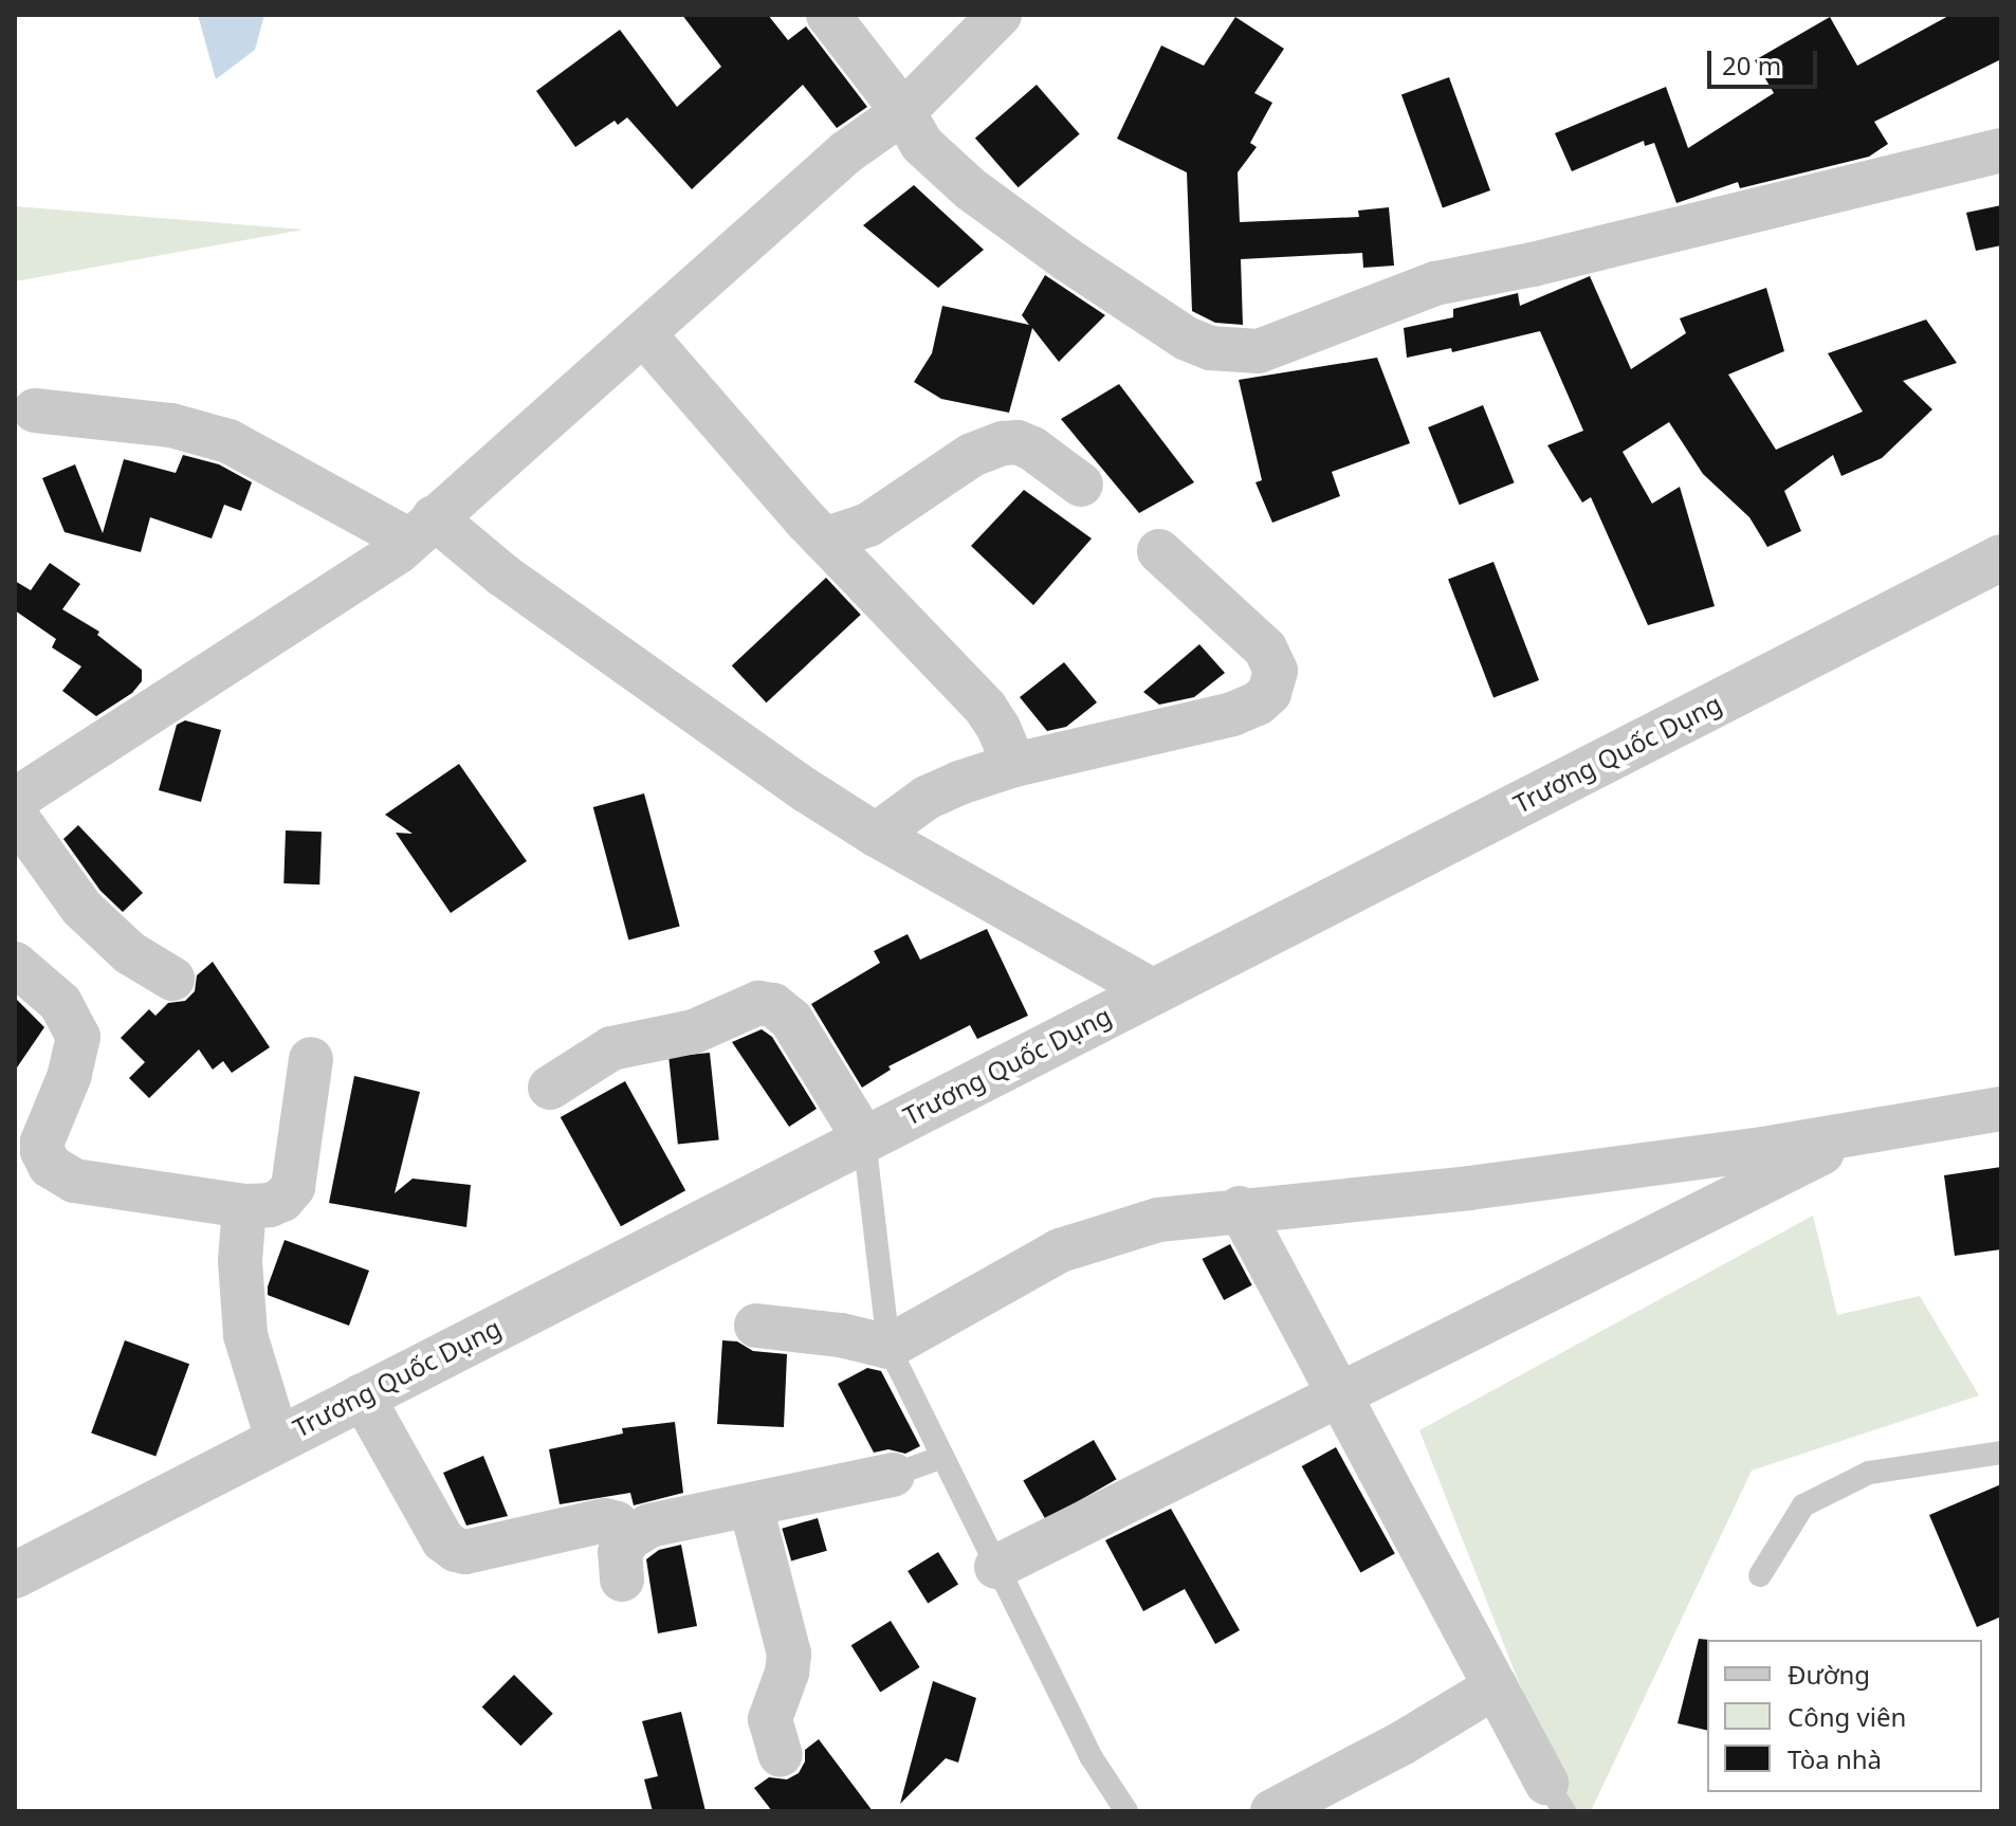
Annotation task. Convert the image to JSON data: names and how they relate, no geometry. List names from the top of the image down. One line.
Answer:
{"streets":{"street":["Trương Quốc Dụng"]},"legend":["Đường","Công viên","Tòa nhà"],"scale_bar":"20 m"}
